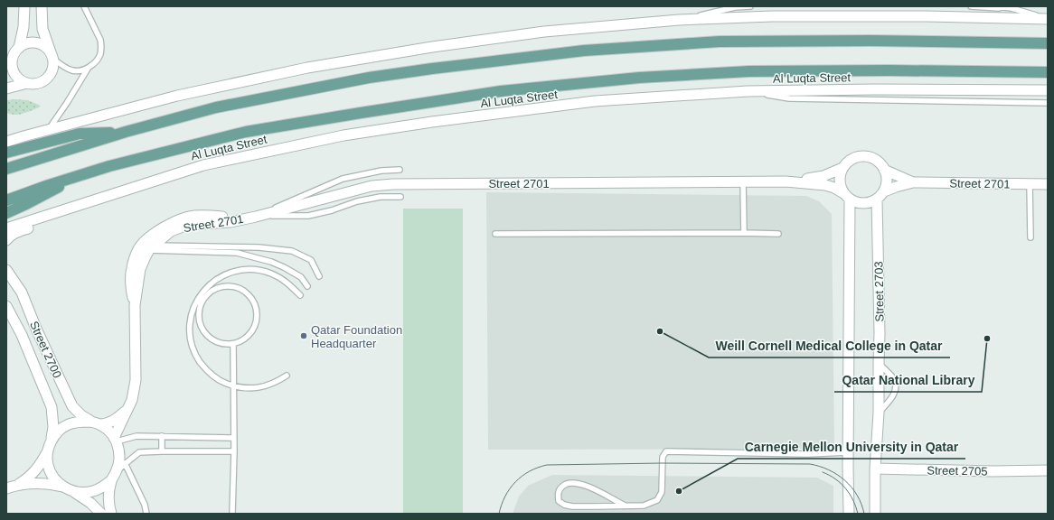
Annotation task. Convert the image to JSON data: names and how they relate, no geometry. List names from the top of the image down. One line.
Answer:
{"streets":{"main road":["Al Luqta Street"],"street":["Street 2701","Street 2703","Street 2700","Street 2705"]},"crossings":[["Street 2701","Street 2703"],["Street 2701","Street 2700"],["Street 2703","Street 2705"]],"places":["Weill Cornell Medical College in Qatar","Qatar Foundation Headquarter","Qatar National Library","Carnegie Mellon University in Qatar"]}
